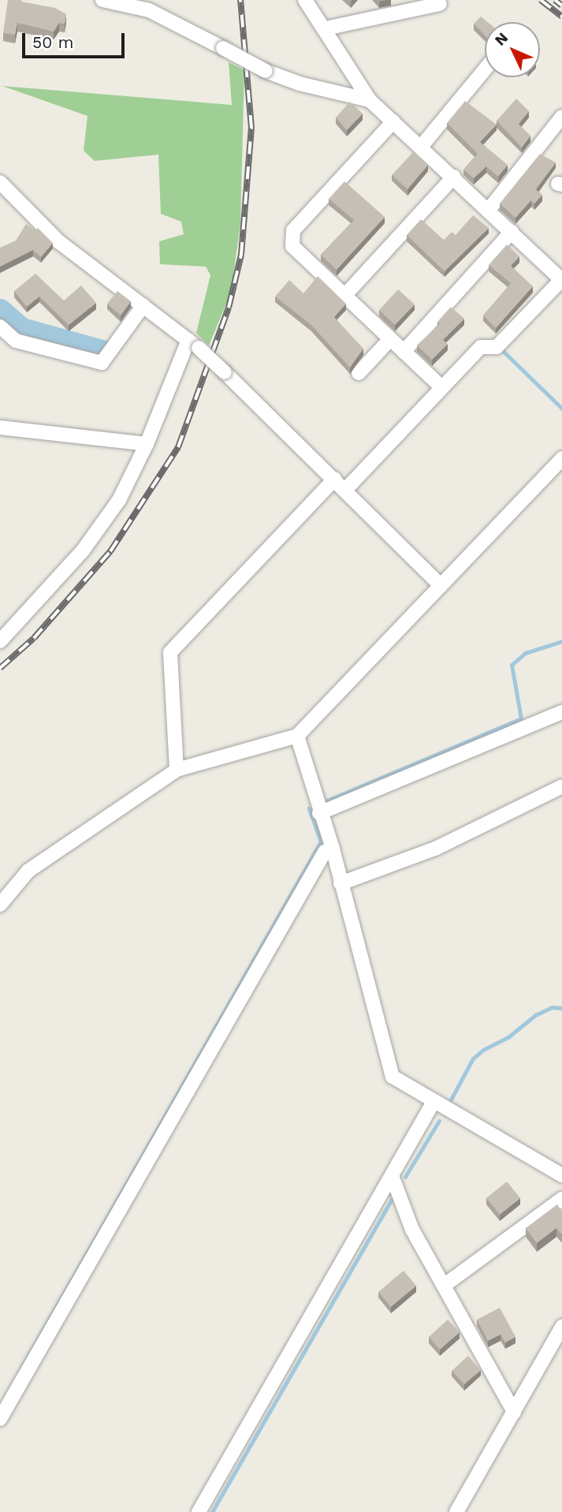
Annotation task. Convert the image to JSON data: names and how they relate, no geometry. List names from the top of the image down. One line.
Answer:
{"scale_bar":"50 m","north":"top left"}
